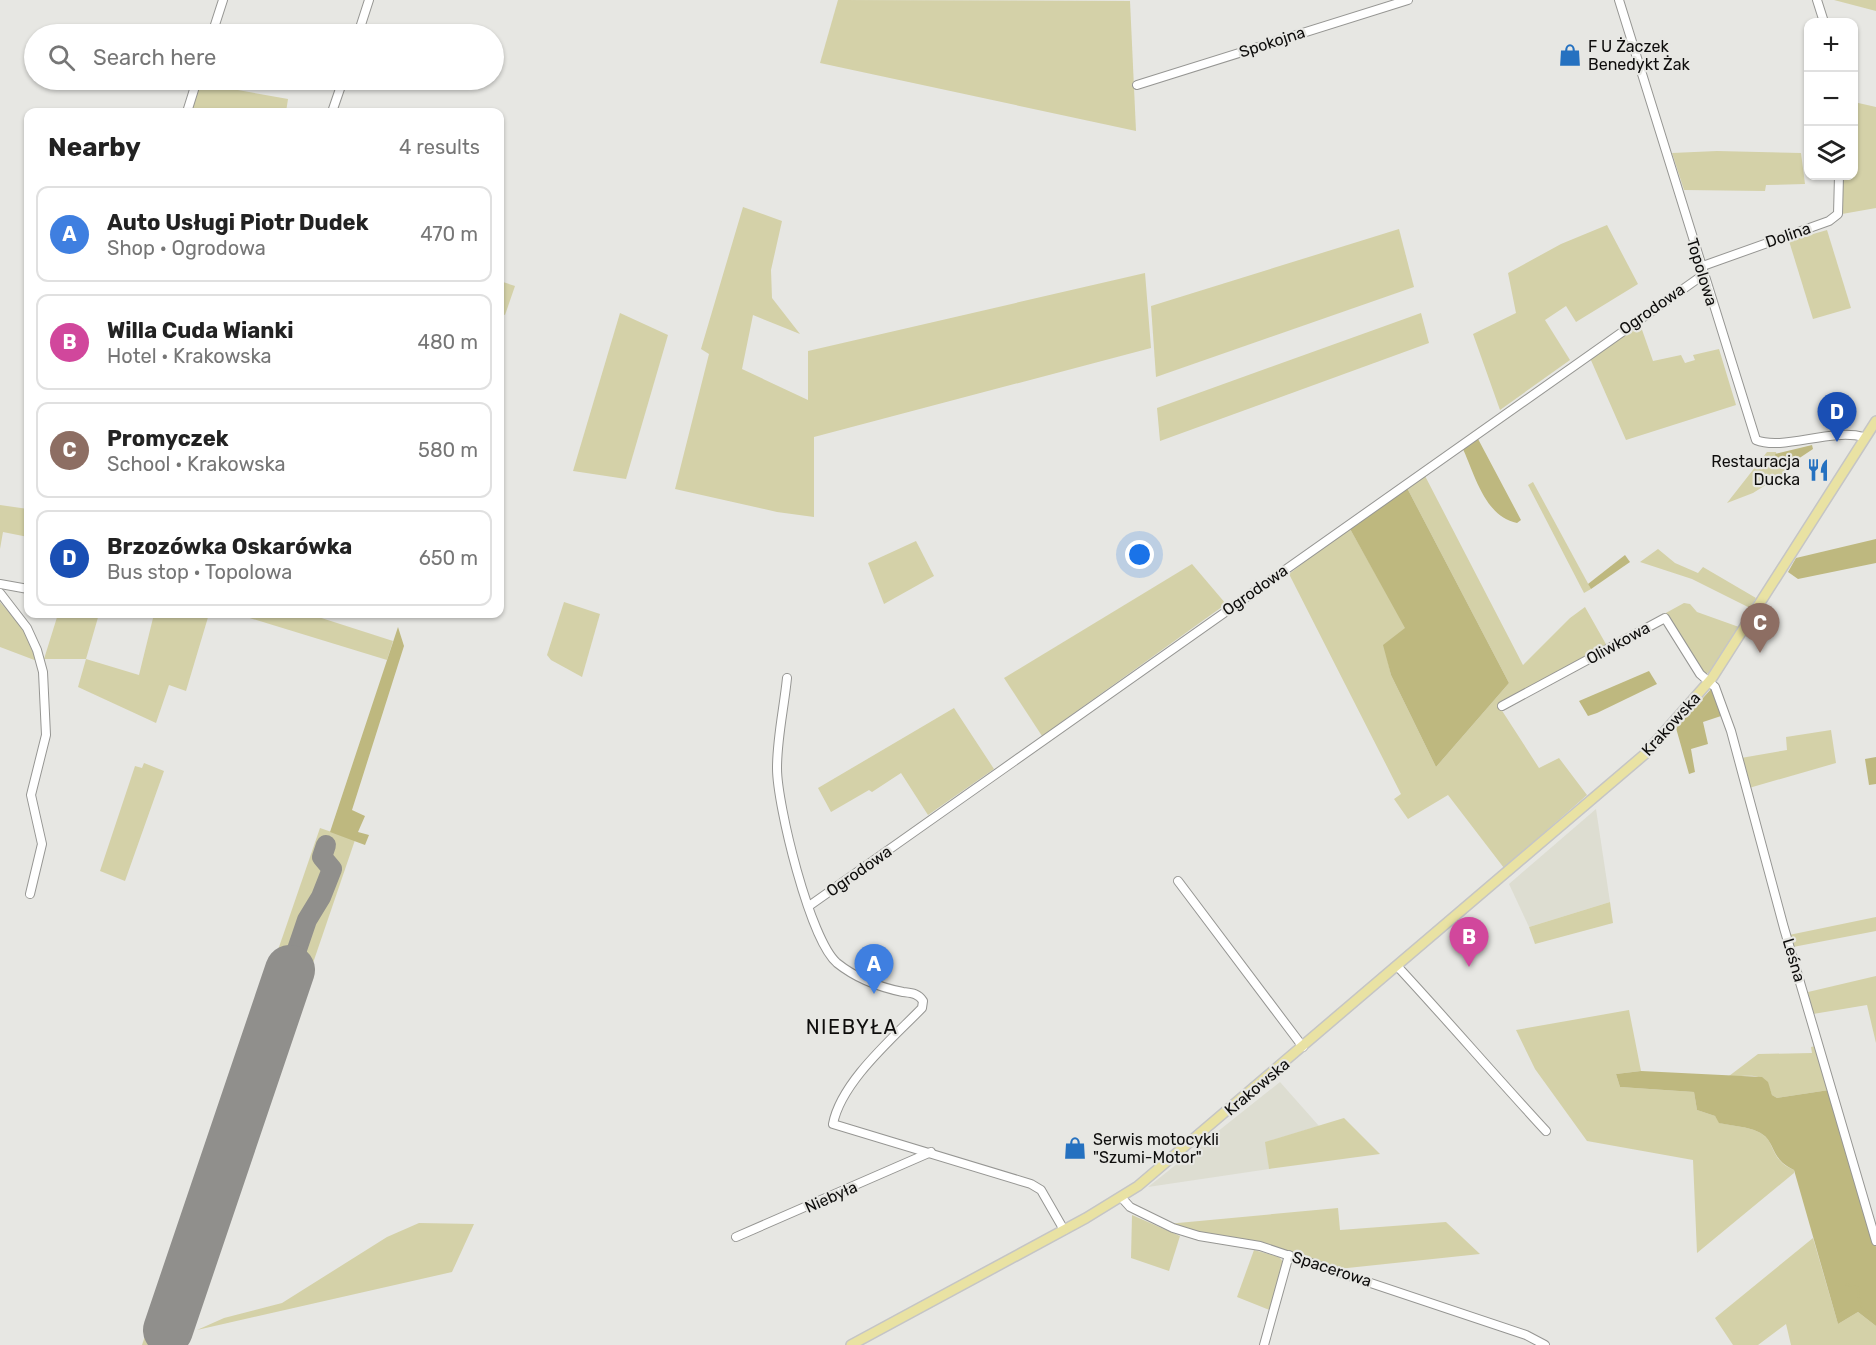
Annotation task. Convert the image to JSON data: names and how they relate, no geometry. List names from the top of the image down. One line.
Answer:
{"streets":{"main road":["Krakowska"],"street":["Spokojna","Dolina","Topolowa","Ogrodowa","Oliwkowa","Leśna","Niebyła","Spacerowa"]},"crossings":[["Dolina","Topolowa"],["Dolina","Ogrodowa"],["Topolowa","Ogrodowa"],["Topolowa","Krakowska"],["Ogrodowa","Niebyła"],["Oliwkowa","Krakowska"],["Oliwkowa","Leśna"],["Krakowska","Leśna"],["Krakowska","Spacerowa"]],"districts":["NIEBYŁA"],"places":{"shop":["F U Żaczek Benedykt Żak","Serwis motocykli \"Szumi-Motor\""],"restaurant":["Restauracja Ducka"]},"page":{"map_buttons":["+","−"],"search":"Search here","heading":["Nearby","4 results"],"list":[{"mark":"A","name":"Auto Usługi Piotr Dudek","note":"Shop · Ogrodowa","value":"470 m"},{"mark":"B","name":"Willa Cuda Wianki","note":"Hotel · Krakowska","value":"480 m"},{"mark":"C","name":"Promyczek","note":"School · Krakowska","value":"580 m"},{"mark":"D","name":"Brzozówka Oskarówka","note":"Bus stop · Topolowa","value":"650 m"}],"pins":["D","C","B","A"]}}
